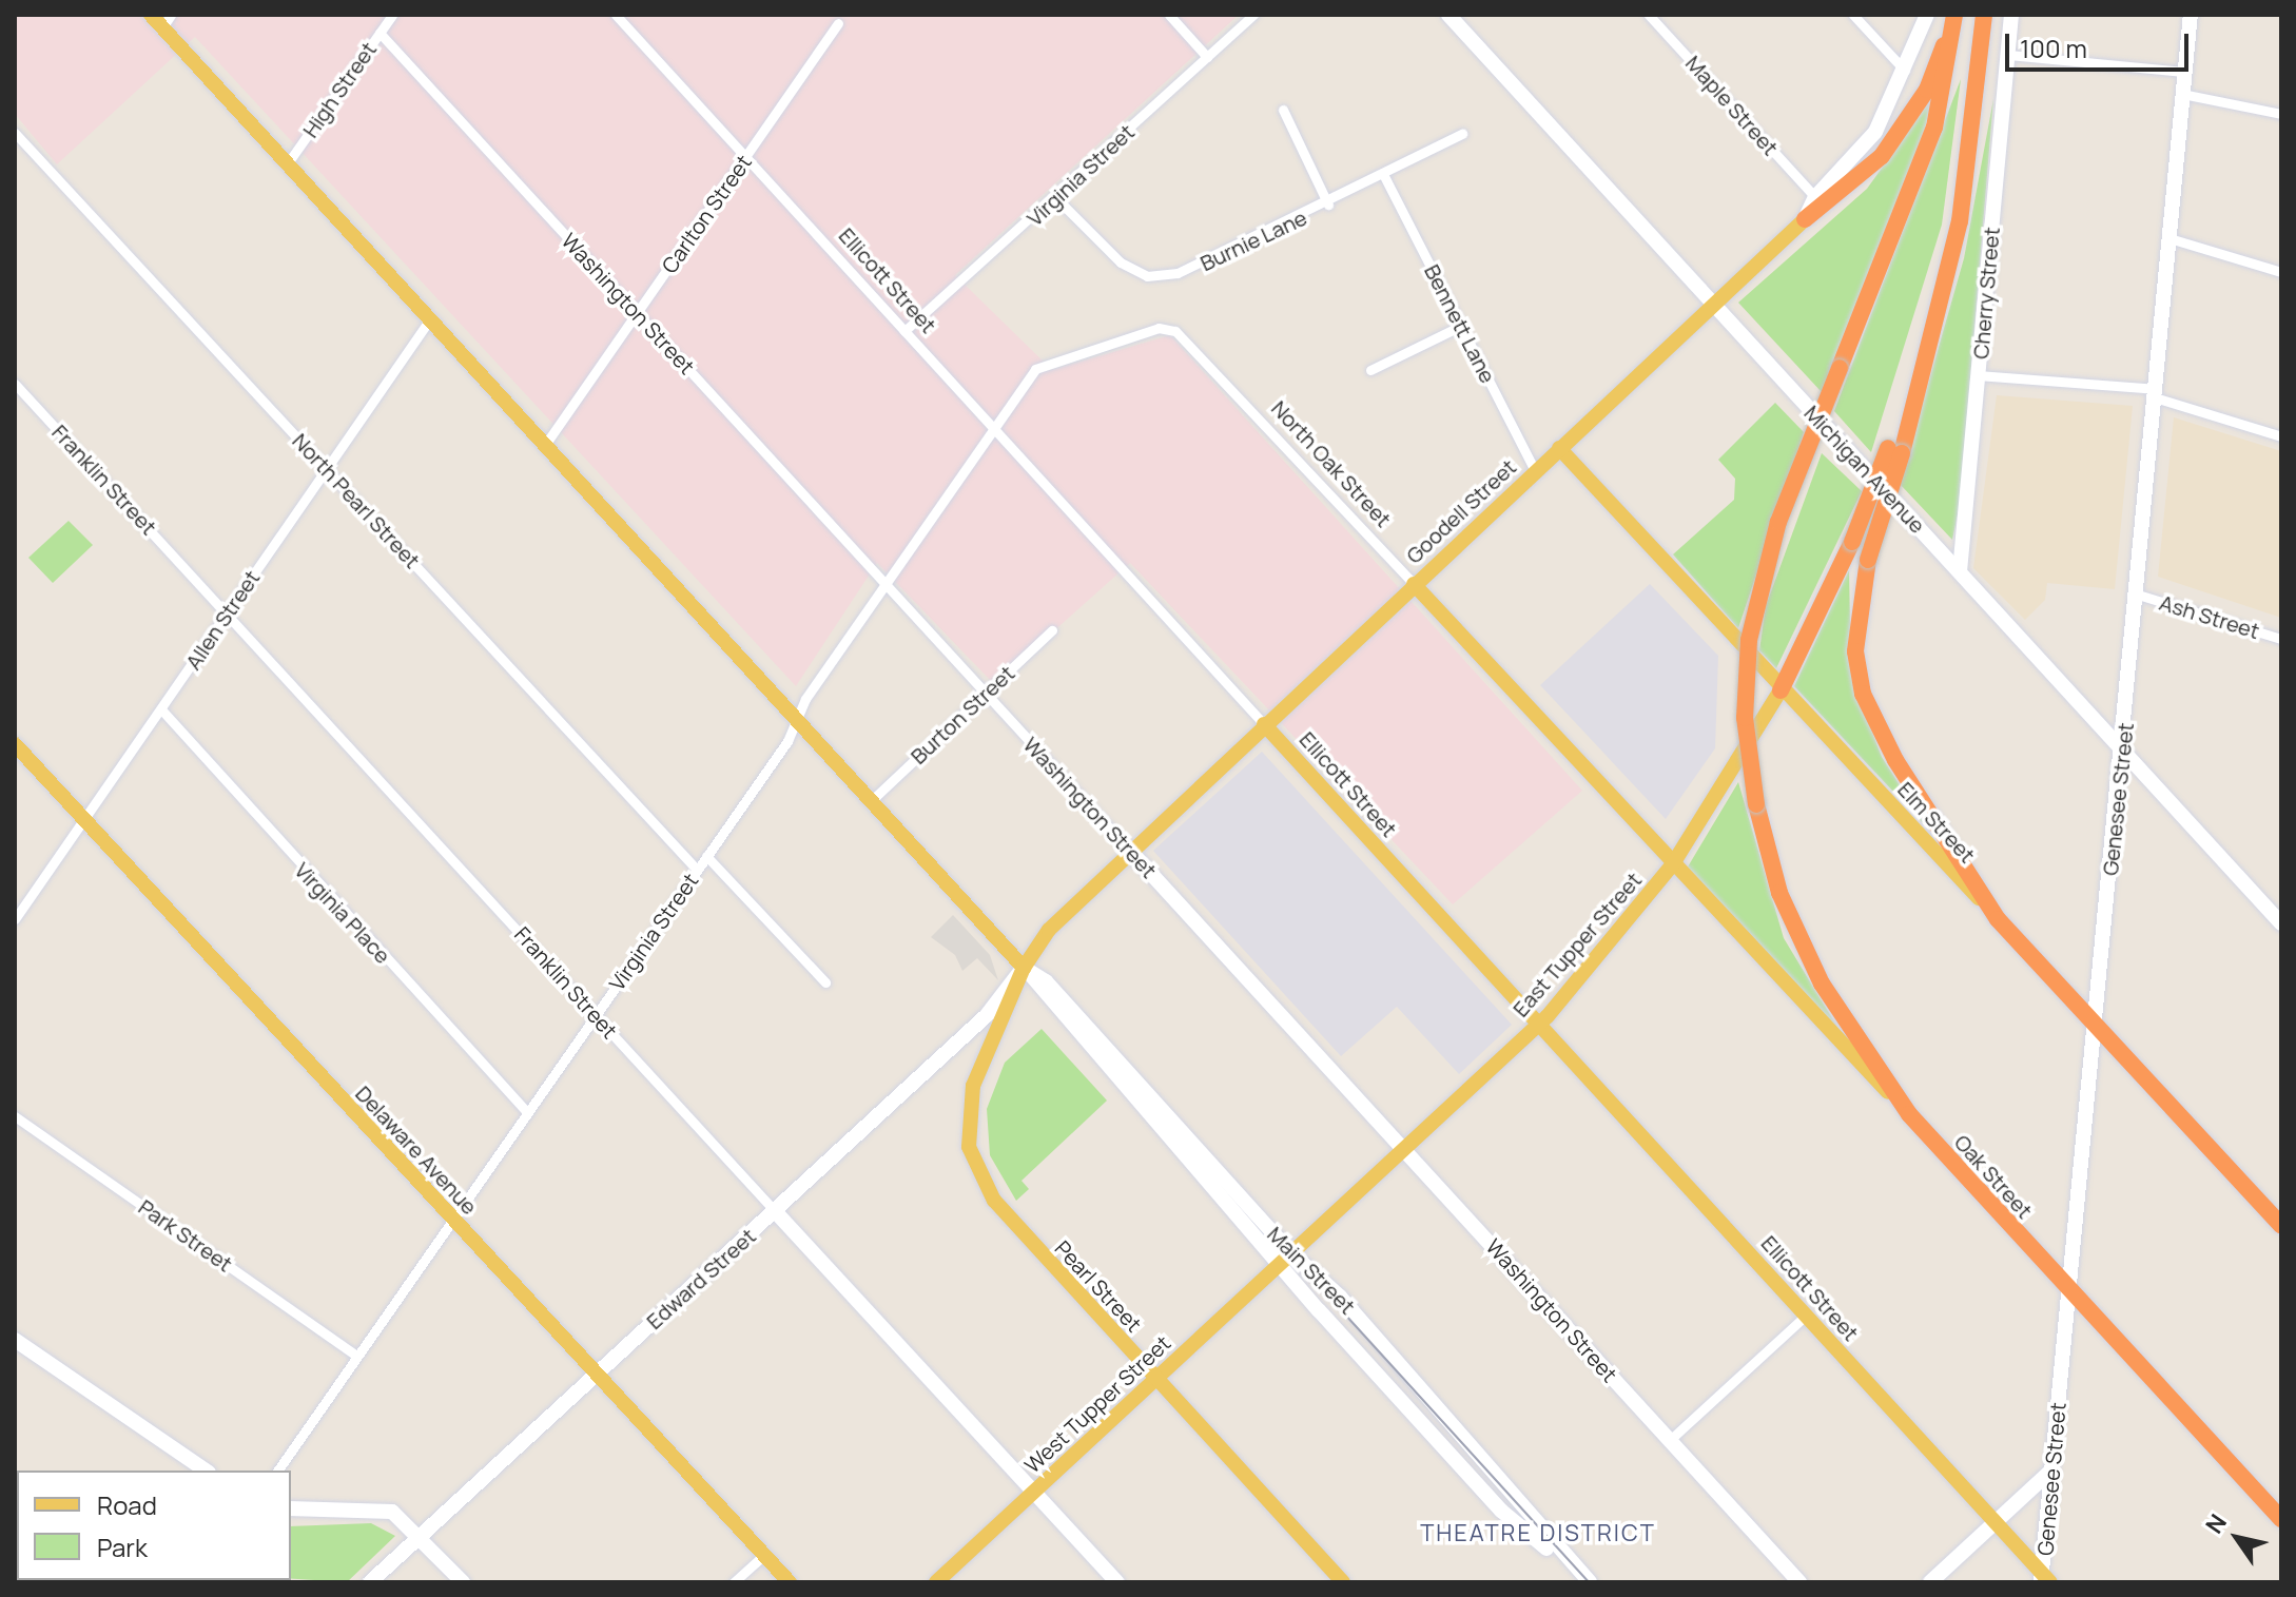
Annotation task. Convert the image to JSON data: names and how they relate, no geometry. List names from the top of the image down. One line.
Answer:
{"streets":{"highway":["Elm Street","Oak Street"],"main road":["Ellicott Street","North Oak Street","Goodell Street","East Tupper Street","Delaware Avenue","Pearl Street","West Tupper Street"],"street":["High Street","Maple Street","Virginia Street","Carlton Street","Burnie Lane","Cherry Street","Washington Street","Bennett Lane","Michigan Avenue","Franklin Street","North Pearl Street","Ash Street","Allen Street","Burton Street","Genesee Street","Virginia Place","Park Street","Main Street","Edward Street"]},"crossings":[["High Street","Washington Street"],["Maple Street","Goodell Street"],["Virginia Street","Burnie Lane"],["Virginia Street","Ellicott Street"],["Virginia Street","Washington Street"],["Virginia Street","North Oak Street"],["Virginia Street","Franklin Street"],["Virginia Street","North Pearl Street"],["Virginia Street","Virginia Place"],["Virginia Street","Delaware Avenue"],["Virginia Street","Park Street"],["Carlton Street","Ellicott Street"],["Carlton Street","Washington Street"],["Burnie Lane","Bennett Lane"],["Ellicott Street","North Oak Street"],["Ellicott Street","Goodell Street"],["Ellicott Street","Genesee Street"],["Ellicott Street","East Tupper Street"],["Cherry Street","Michigan Avenue"],["Washington Street","Goodell Street"],["Washington Street","Burton Street"],["Washington Street","East Tupper Street"],["Bennett Lane","Goodell Street"],["North Oak Street","Goodell Street"],["North Oak Street","East Tupper Street"],["North Oak Street","Oak Street"],["Michigan Avenue","Goodell Street"],["Michigan Avenue","Genesee Street"],["Franklin Street","Allen Street"],["Franklin Street","Edward Street"],["Franklin Street","West Tupper Street"],["North Pearl Street","Allen Street"],["Goodell Street","Elm Street"],["Goodell Street","Edward Street"],["Goodell Street","Pearl Street"],["Ash Street","Genesee Street"],["Allen Street","Virginia Place"],["Allen Street","Delaware Avenue"],["Genesee Street","Elm Street"],["Genesee Street","Oak Street"],["Elm Street","East Tupper Street"],["East Tupper Street","Oak Street"],["East Tupper Street","Main Street"],["East Tupper Street","West Tupper Street"],["Delaware Avenue","Edward Street"],["Main Street","West Tupper Street"],["Edward Street","Pearl Street"],["Pearl Street","West Tupper Street"]],"districts":["THEATRE DISTRICT"],"legend":["Road","Park"],"scale_bar":"100 m","north":"top left"}
